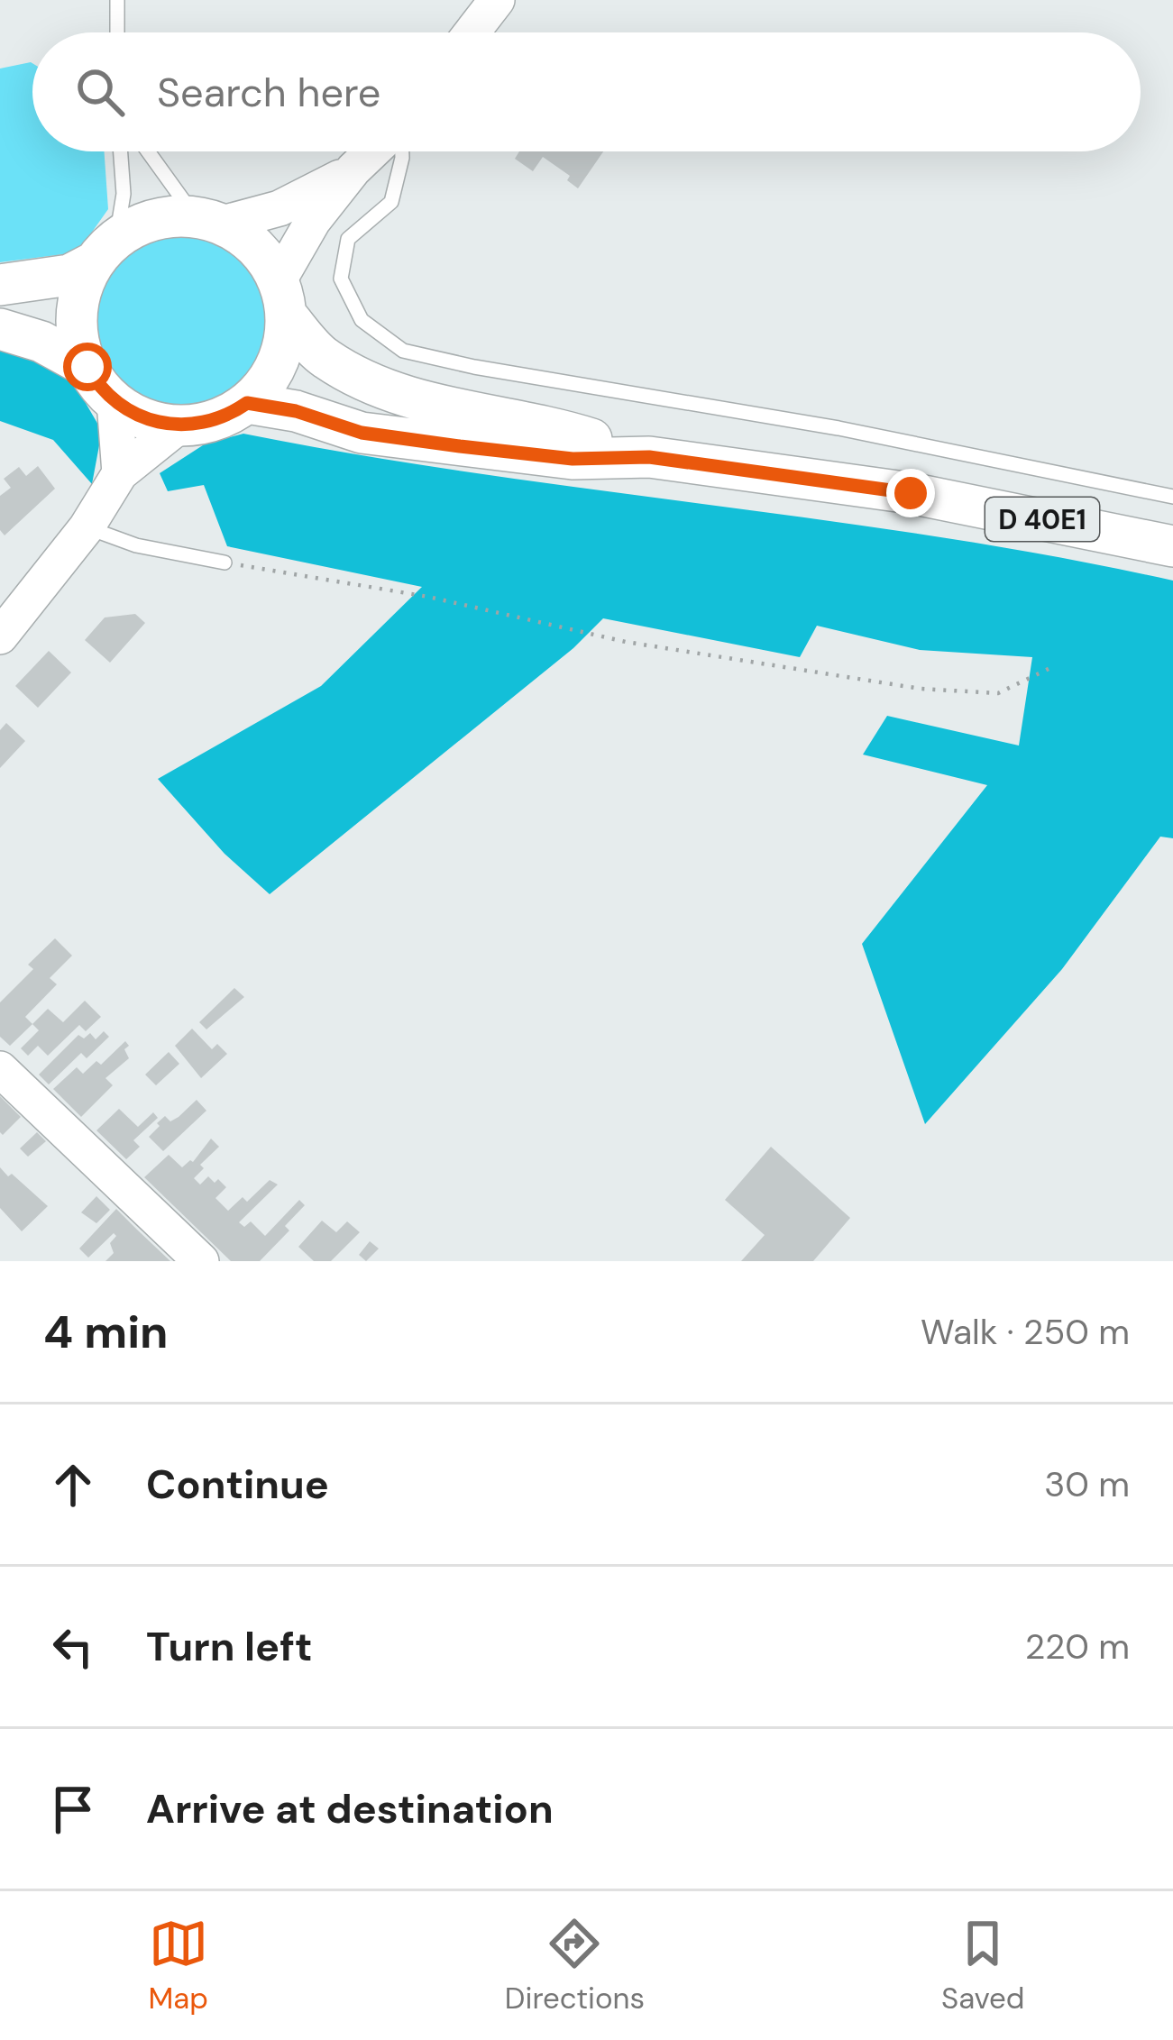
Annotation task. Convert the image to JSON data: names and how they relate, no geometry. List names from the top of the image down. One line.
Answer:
{"streets":{"main road":["D 40E1"]},"page":{"search":"Search here","heading":["4 min","Walk · 250 m"],"list":[["Continue","30 m"],["Turn left","220 m"],"Arrive at destination"],"nav":["Map","Directions","Saved"]}}
